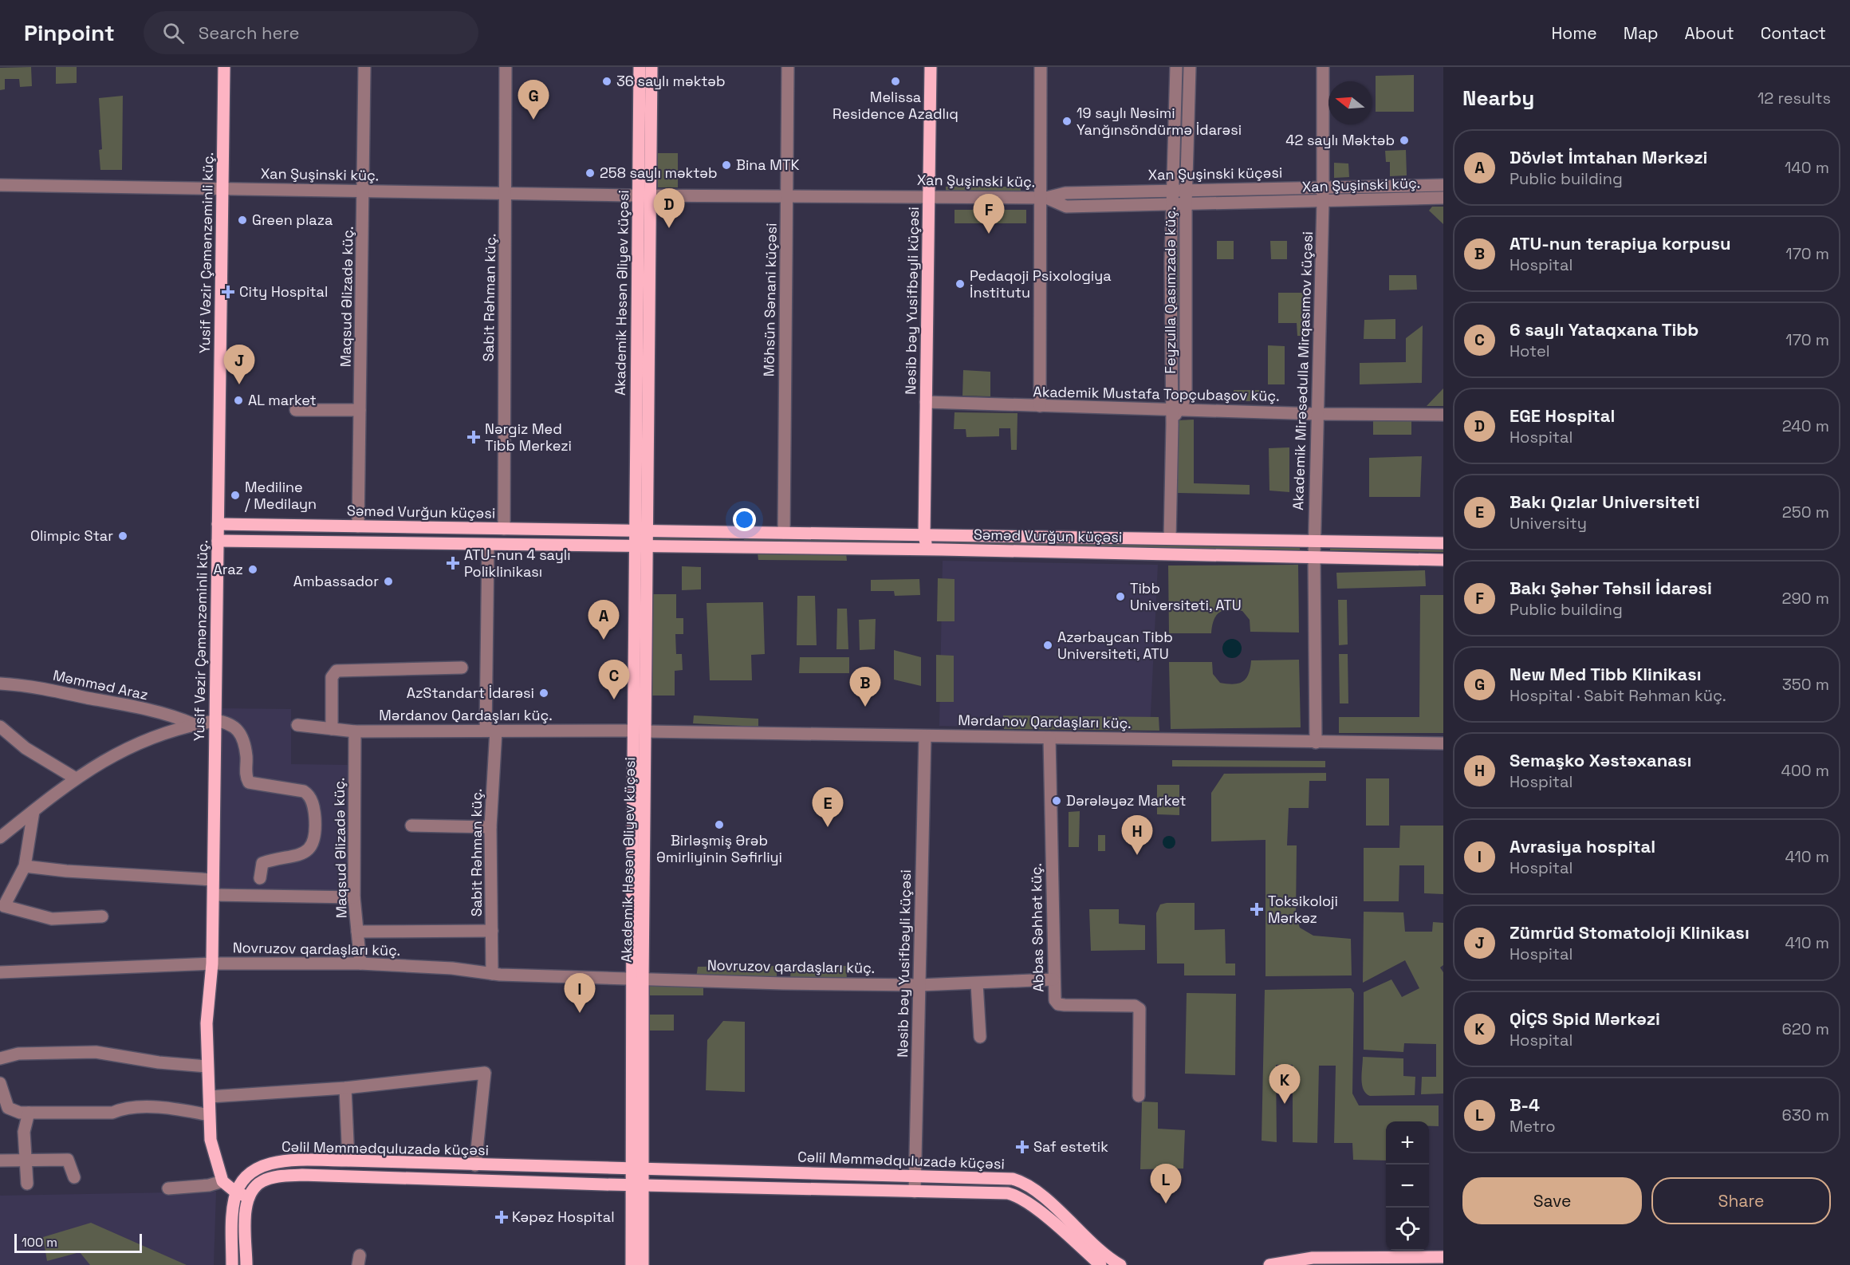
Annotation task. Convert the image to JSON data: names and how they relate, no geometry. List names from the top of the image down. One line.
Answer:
{"streets":{"main road":["Yusif Vəzir Çəmənzəminli küç.","Akademik Həsən Əliyev küçəsi","Nəsib bəy Yusifbəyli küçəsi","Səməd Vurğun küçəsi","Cəlil Məmmədquluzadə küçəsi"],"street":["Xan Şuşinski küçəsi","Xan Şuşinski küç.","Feyzulla Qasımzadə küç.","Maqsud Əlizadə küç.","Sabit Rəhman küç.","Möhsün Sənani küçəsi","Akademik Mirəsədulla Mirqasımov küçəsi","Akademik Mustafa Topçubaşov küç.","Məmməd Araz","Mərdanov Qardaşları küç.","Abbas Səhhət küç.","Novruzov qardaşları küç."]},"crossings":[["Xan Şuşinski küçəsi","Xan Şuşinski küç."],["Xan Şuşinski küçəsi","Feyzulla Qasımzadə küç."],["Xan Şuşinski küçəsi","Akademik Mirəsədulla Mirqasımov küçəsi"],["Xan Şuşinski küç.","Yusif Vəzir Çəmənzəminli küç."],["Xan Şuşinski küç.","Feyzulla Qasımzadə küç."],["Xan Şuşinski küç.","Akademik Həsən Əliyev küçəsi"],["Xan Şuşinski küç.","Maqsud Əlizadə küç."],["Xan Şuşinski küç.","Sabit Rəhman küç."],["Xan Şuşinski küç.","Möhsün Sənani küçəsi"],["Xan Şuşinski küç.","Nəsib bəy Yusifbəyli küçəsi"],["Xan Şuşinski küç.","Akademik Mirəsədulla Mirqasımov küçəsi"],["Yusif Vəzir Çəmənzəminli küç.","Səməd Vurğun küçəsi"],["Yusif Vəzir Çəmənzəminli küç.","Novruzov qardaşları küç."],["Feyzulla Qasımzadə küç.","Akademik Mustafa Topçubaşov küç."],["Feyzulla Qasımzadə küç.","Səməd Vurğun küçəsi"],["Akademik Həsən Əliyev küçəsi","Səməd Vurğun küçəsi"],["Akademik Həsən Əliyev küçəsi","Mərdanov Qardaşları küç."],["Akademik Həsən Əliyev küçəsi","Novruzov qardaşları küç."],["Akademik Həsən Əliyev küçəsi","Cəlil Məmmədquluzadə küçəsi"],["Maqsud Əlizadə küç.","Səməd Vurğun küçəsi"],["Maqsud Əlizadə küç.","Mərdanov Qardaşları küç."],["Maqsud Əlizadə küç.","Novruzov qardaşları küç."],["Sabit Rəhman küç.","Səməd Vurğun küçəsi"],["Sabit Rəhman küç.","Mərdanov Qardaşları küç."],["Sabit Rəhman küç.","Novruzov qardaşları küç."],["Möhsün Sənani küçəsi","Səməd Vurğun küçəsi"],["Nəsib bəy Yusifbəyli küçəsi","Akademik Mustafa Topçubaşov küç."],["Nəsib bəy Yusifbəyli küçəsi","Səməd Vurğun küçəsi"],["Nəsib bəy Yusifbəyli küçəsi","Mərdanov Qardaşları küç."],["Nəsib bəy Yusifbəyli küçəsi","Novruzov qardaşları küç."],["Nəsib bəy Yusifbəyli küçəsi","Cəlil Məmmədquluzadə küçəsi"],["Akademik Mirəsədulla Mirqasımov küçəsi","Akademik Mustafa Topçubaşov küç."],["Akademik Mirəsədulla Mirqasımov küçəsi","Səməd Vurğun küçəsi"],["Mərdanov Qardaşları küç.","Abbas Səhhət küç."],["Abbas Səhhət küç.","Novruzov qardaşları küç."]],"places":{"other":["36 saylı məktəb","Melissa Residence Azadlıq","19 saylı Nəsimi Yanğınsöndürmə İdarəsi","42 saylı Məktəb","Bina MTK","258 saylı məktəb","Green plaza","Pedaqoji Psixologiya İnstitutu","AL market","Mediline / Medilayn","Olimpic Star","Araz","Ambassador","Tibb Universiteti, ATU","Azərbaycan Tibb Universiteti, ATU","AzStandart İdarəsi","Dərələyəz Market","Birləşmiş Ərəb Əmirliyinin Səfirliyi"],"health":["City Hospital","Nərgiz Med Tibb Merkezi","ATU-nun 4 saylı Poliklinikası","Toksikoloji Mərkəz","Saf estetik","Kəpəz Hospital"]},"scale_bar":"100 m","north":"left","page":{"header":"Pinpoint","search":"Search here","nav":["Home","Map","About","Contact"],"heading":["Nearby","12 results"],"pins":["G","D","F","J","A","C","B","E","H","I","K","L"],"list":[{"mark":"A","name":"Dövlət İmtahan Mərkəzi","note":"Public building","value":"140 m"},{"mark":"B","name":"ATU-nun terapiya korpusu","note":"Hospital","value":"170 m"},{"mark":"C","name":"6 saylı Yataqxana Tibb","note":"Hotel","value":"170 m"},{"mark":"D","name":"EGE Hospital","note":"Hospital","value":"240 m"},{"mark":"E","name":"Bakı Qızlar Universiteti","note":"University","value":"250 m"},{"mark":"F","name":"Bakı Şəhər Təhsil İdarəsi","note":"Public building","value":"290 m"},{"mark":"G","name":"New Med Tibb Klinikası","note":"Hospital · Sabit Rəhman küç.","value":"350 m"},{"mark":"H","name":"Semaşko Xəstəxanası","note":"Hospital","value":"400 m"},{"mark":"I","name":"Avrasiya hospital","note":"Hospital","value":"410 m"},{"mark":"J","name":"Zümrüd Stomatoloji Klinikası","note":"Hospital","value":"410 m"},{"mark":"K","name":"QİÇS Spid Mərkəzi","note":"Hospital","value":"620 m"},{"mark":"L","name":"B-4","note":"Metro","value":"630 m"}],"map_buttons":["+","−"],"buttons":["Save","Share"],"scale":"100 m"}}
